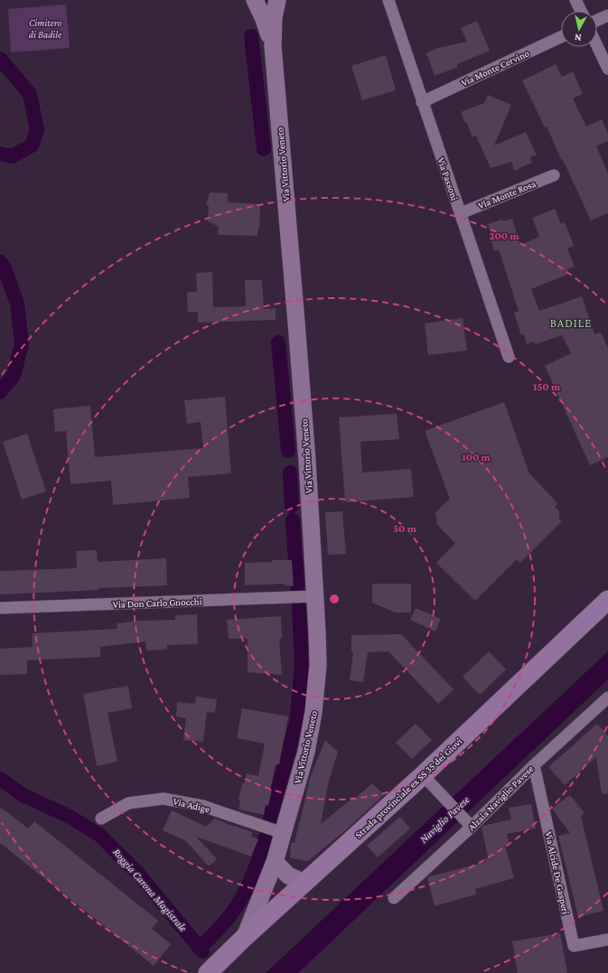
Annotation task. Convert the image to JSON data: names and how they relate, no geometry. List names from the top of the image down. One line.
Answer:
{"streets":{"main road":["Strada provinciale ex SS 35 dei Giovi"],"street":["Via Monte Cervino","Via Vittorio Veneto","Via Passoni","Via Monte Rosa","Via Don Carlo Gnocchi","Alzaia Naviglio Pavese","Via Adige","Via Alcide De Gasperi"]},"crossings":[["Via Monte Cervino","Via Passoni"],["Via Vittorio Veneto","Via Don Carlo Gnocchi"],["Via Vittorio Veneto","Strada provinciale ex SS 35 dei Giovi"],["Via Vittorio Veneto","Via Adige"],["Via Passoni","Via Monte Rosa"],["Alzaia Naviglio Pavese","Via Alcide De Gasperi"]],"districts":["BADILE"],"water":["Naviglio Pavese","Roggia Carona Magistrale"],"parks":["Cimitero di Badile"],"north":"bottom","rings":["200 m","150 m","100 m","50 m"]}
